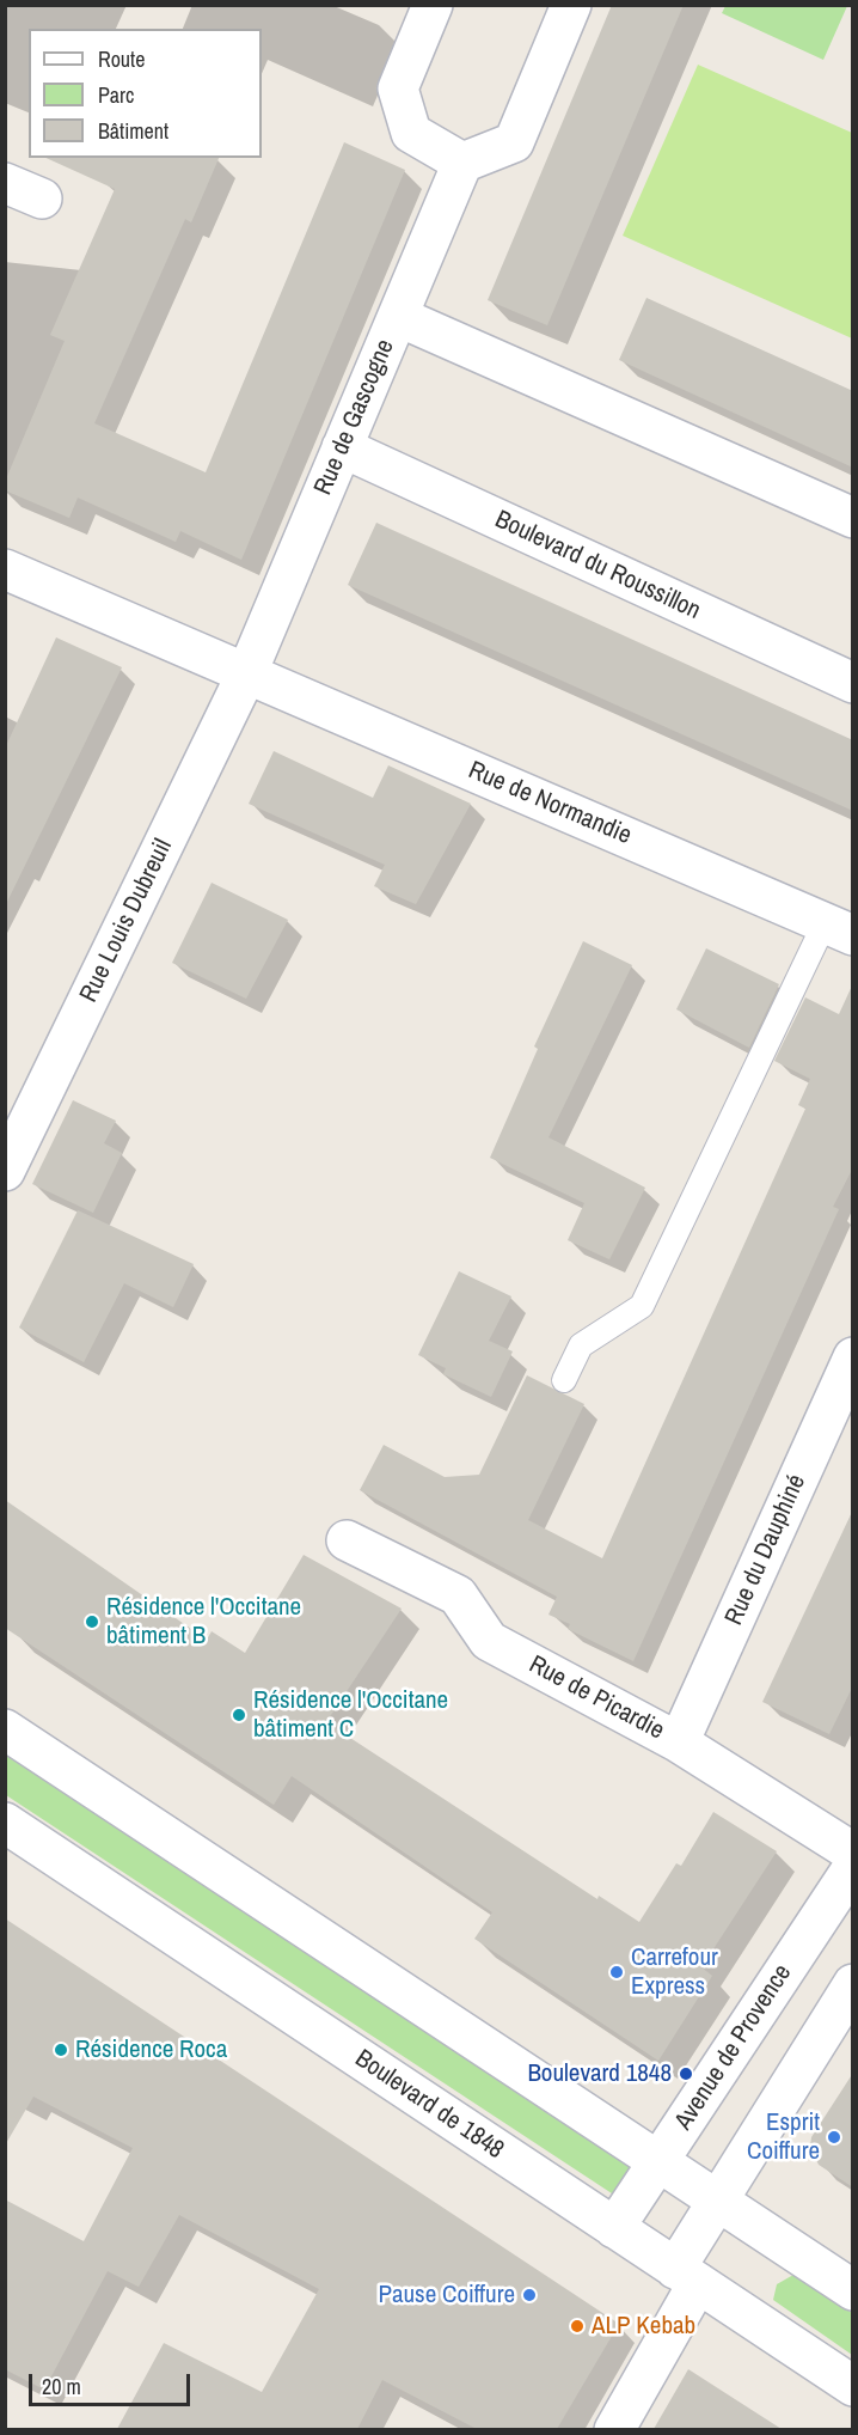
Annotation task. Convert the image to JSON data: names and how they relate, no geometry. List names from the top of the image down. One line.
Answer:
{"streets":{"street":["Rue de Gascogne","Boulevard du Roussillon","Rue de Normandie","Rue Louis Dubreuil","Rue du Dauphiné","Rue de Picardie","Avenue de Provence","Boulevard de 1848"]},"crossings":[["Rue de Gascogne","Boulevard du Roussillon"],["Rue de Gascogne","Rue de Normandie"],["Rue de Gascogne","Rue Louis Dubreuil"],["Rue de Normandie","Rue Louis Dubreuil"],["Rue du Dauphiné","Rue de Picardie"],["Avenue de Provence","Boulevard de 1848"]],"places":["Résidence l'Occitane bâtiment B","Résidence l'Occitane bâtiment C","Carrefour Express","Résidence Roca","Boulevard 1848","Esprit Coiffure","Pause Coiffure","ALP Kebab"],"legend":["Route","Parc","Bâtiment"],"scale_bar":"20 m"}
